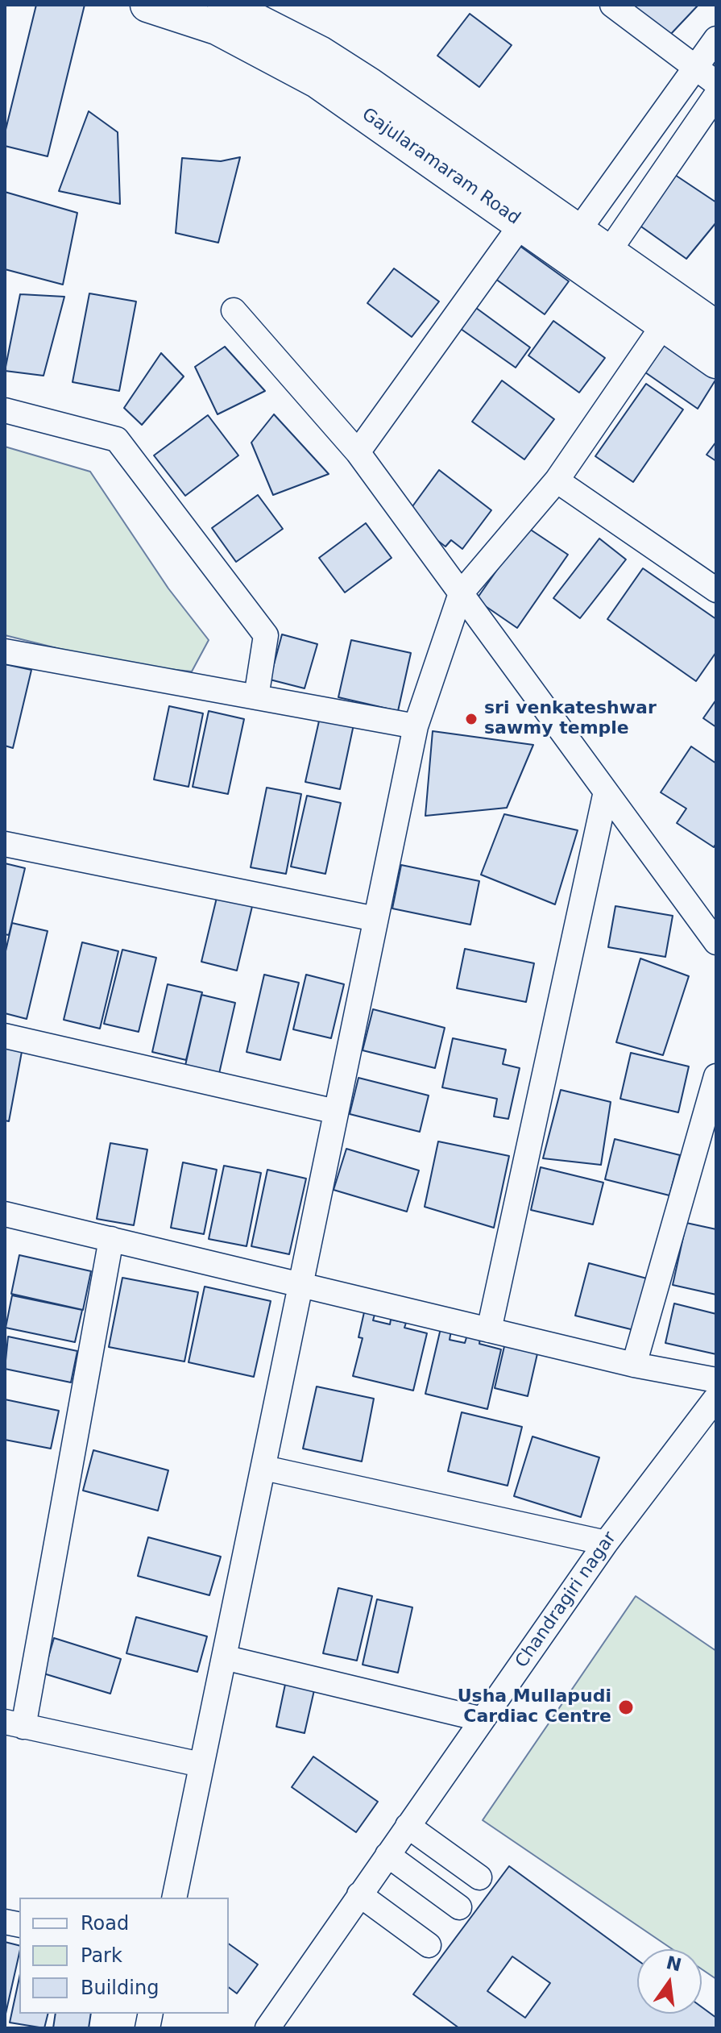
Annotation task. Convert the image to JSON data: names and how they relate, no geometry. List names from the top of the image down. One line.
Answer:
{"streets":{"main road":["Gajularamaram Road"],"street":["Chandragiri nagar"]},"places":["sri venkateshwar sawmy temple","Usha Mullapudi Cardiac Centre"],"legend":["Road","Park","Building"],"north":"top"}
